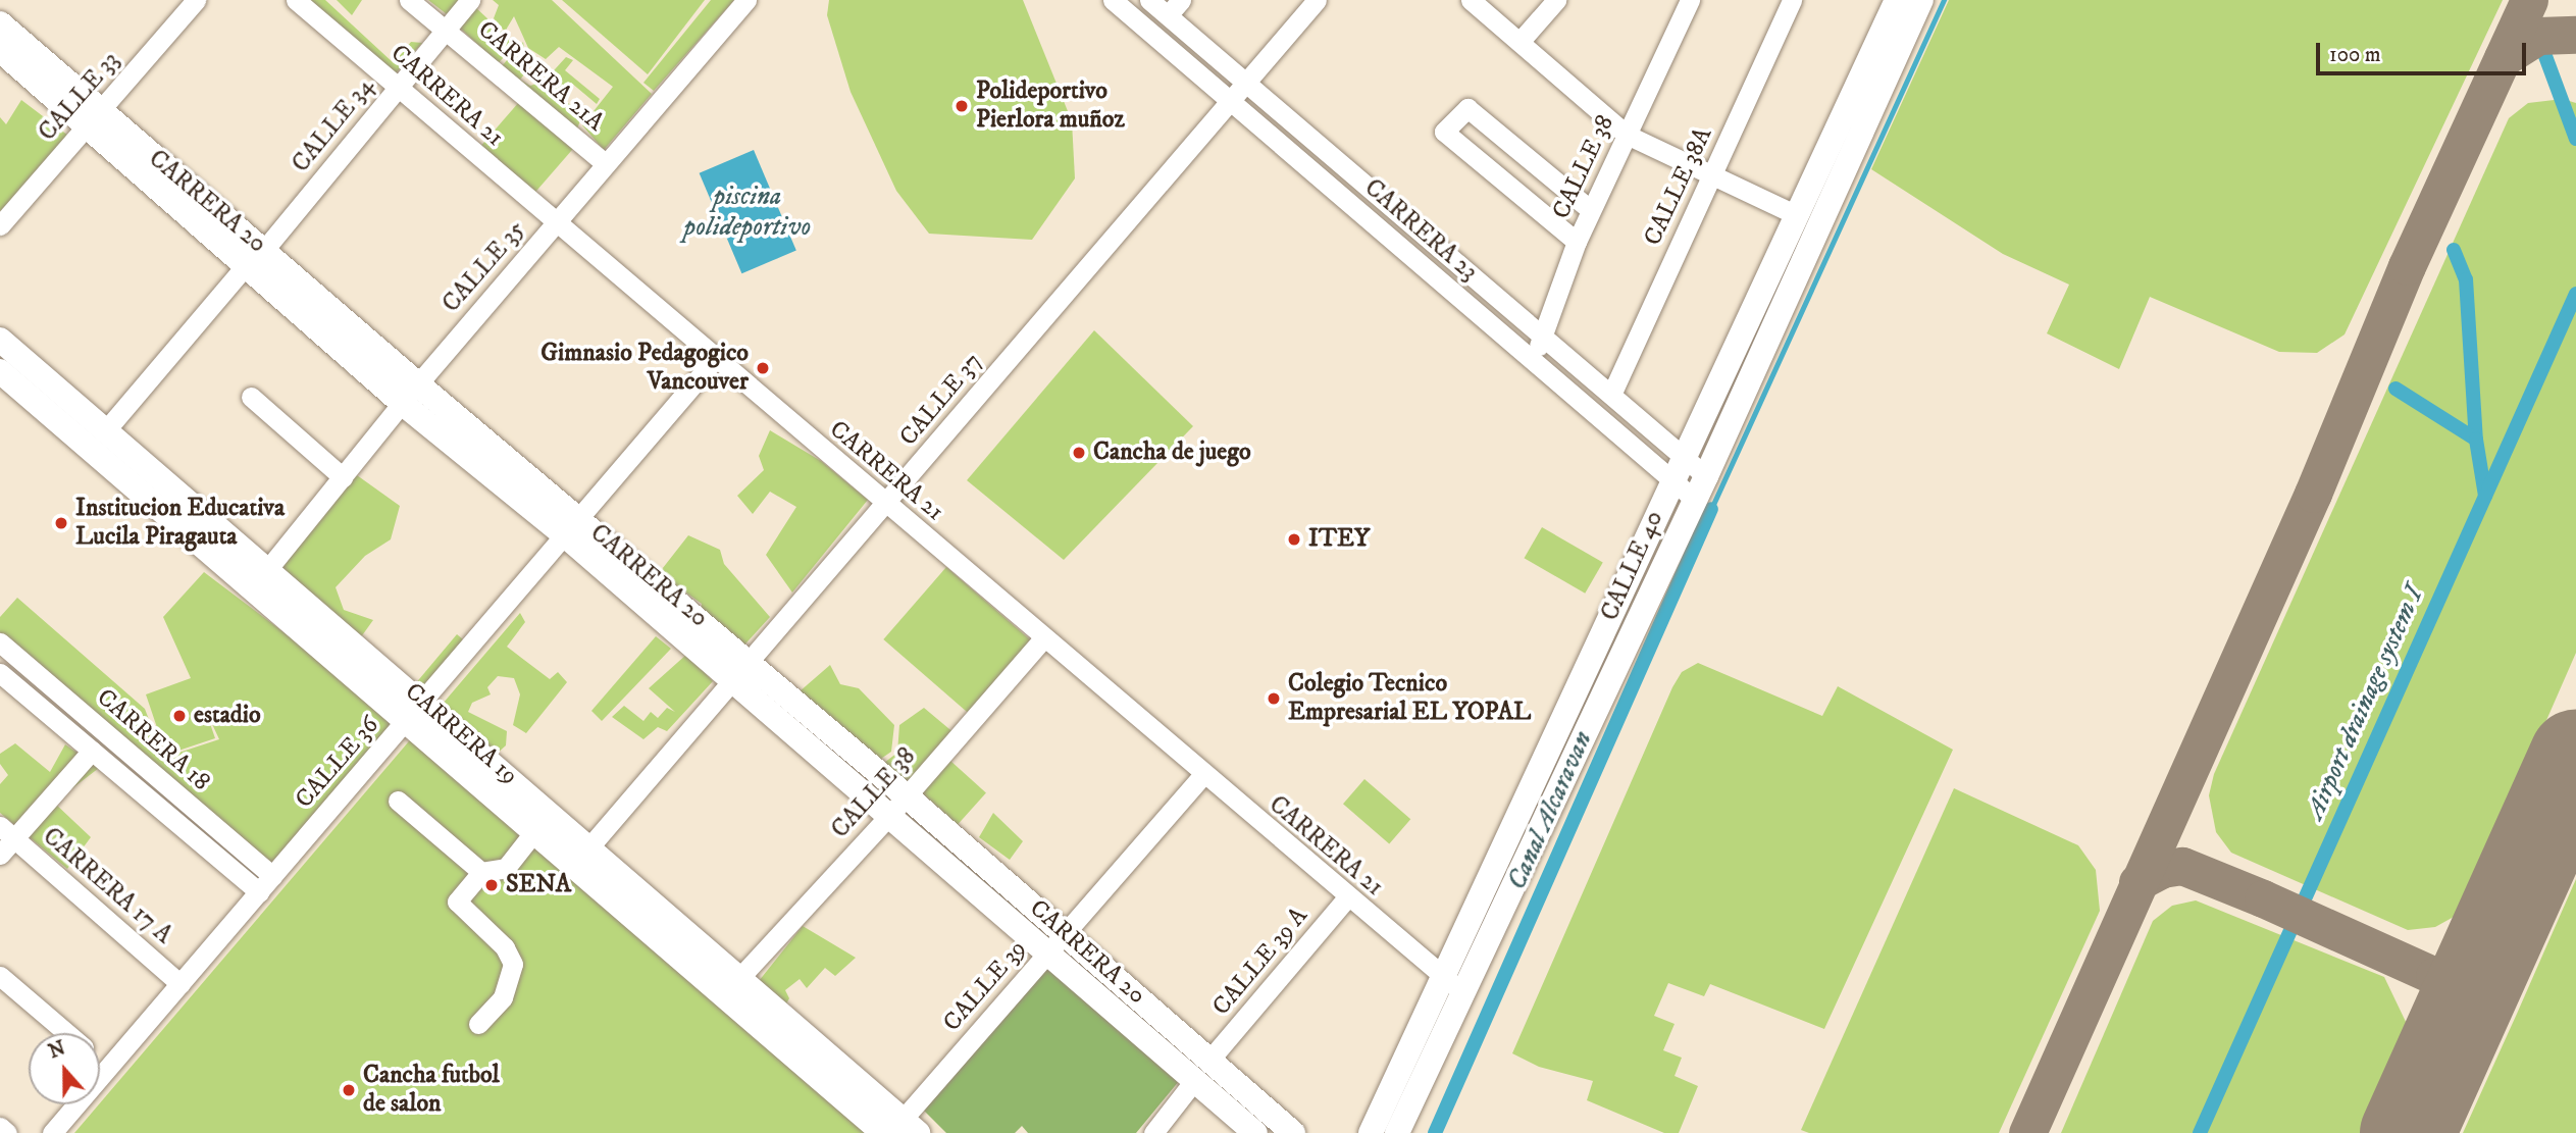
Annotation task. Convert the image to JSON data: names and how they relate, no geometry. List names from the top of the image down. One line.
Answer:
{"streets":{"main road":["CARRERA 20","CALLE 40","CARRERA 19"],"street":["CARRERA 21A","CARRERA 21","CALLE 33","CALLE 34","CALLE 38","CALLE 38A","CARRERA 23","CALLE 35","CALLE 37","CARRERA 18","CALLE 36","CARRERA 17 A","CALLE 39 A","CALLE 39"]},"crossings":[["CARRERA 21A","CALLE 34"],["CARRERA 21A","CALLE 35"],["CARRERA 21","CALLE 34"],["CARRERA 21","CALLE 38"],["CARRERA 21","CALLE 35"],["CARRERA 21","CALLE 37"],["CARRERA 21","CALLE 40"],["CARRERA 21","CALLE 36"],["CARRERA 21","CALLE 39 A"],["CARRERA 21","CALLE 39"],["CALLE 33","CARRERA 20"],["CALLE 34","CARRERA 20"],["CALLE 34","CARRERA 19"],["CALLE 38","CARRERA 20"],["CALLE 38","CARRERA 23"],["CALLE 38","CARRERA 19"],["CALLE 38A","CARRERA 23"],["CARRERA 20","CALLE 35"],["CARRERA 20","CALLE 37"],["CARRERA 20","CALLE 36"],["CARRERA 20","CALLE 39 A"],["CARRERA 20","CALLE 39"],["CARRERA 23","CALLE 37"],["CARRERA 23","CALLE 40"],["CALLE 35","CARRERA 19"],["CALLE 37","CARRERA 19"],["CARRERA 19","CALLE 36"],["CARRERA 19","CALLE 39"],["CARRERA 18","CALLE 36"],["CALLE 36","CARRERA 17 A"]],"water":["piscina polideportivo","Airport drainage system I","Canal Alcaravan"],"places":["Polideportivo Pierlora muñoz","Gimnasio Pedagogico Vancouver","Cancha de juego","Institucion Educativa Lucila Piragauta","ITEY","Colegio Tecnico Empresarial EL YOPAL","estadio","SENA","Cancha futbol de salon"],"scale_bar":"100 m","north":"top"}
